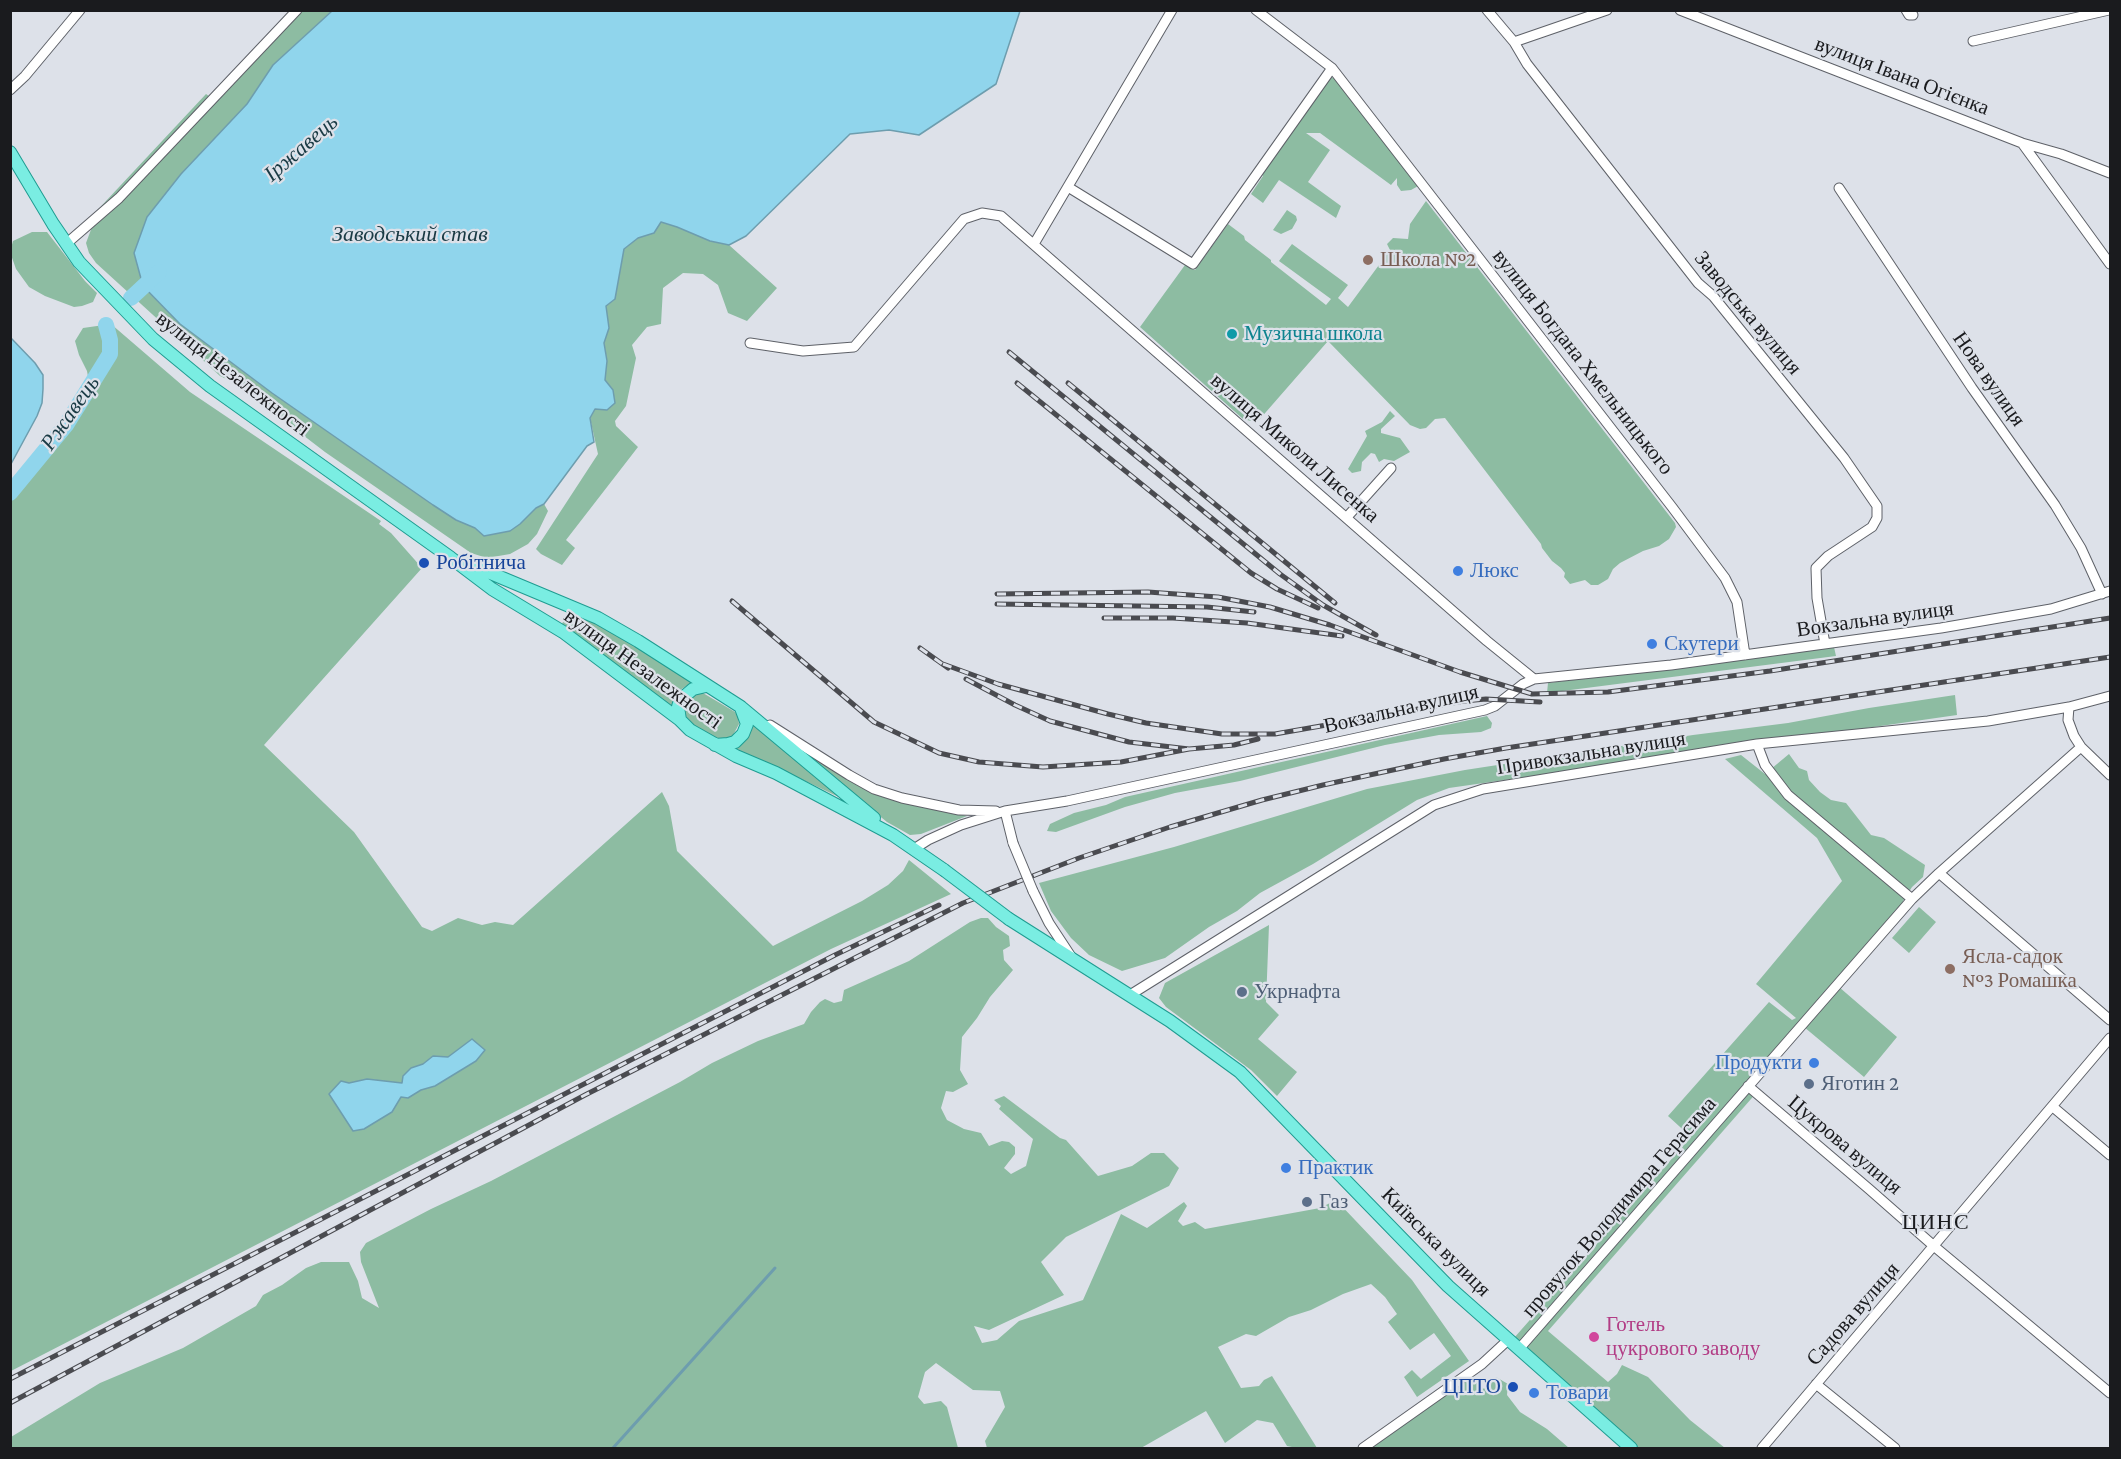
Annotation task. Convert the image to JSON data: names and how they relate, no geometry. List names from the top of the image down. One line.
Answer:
{"streets":{"main road":["вулиця Незалежності","Київська вулиця"],"street":["вулиця Івана Огієнка","Заводська вулиця","вулиця Богдана Хмельницького","Нова вулиця","вулиця Миколи Лисенка","Вокзальна вулиця","Привокзальна вулиця","Цукрова вулиця","провулок Володимира Герасима","Садова вулиця"]},"crossings":[["Заводська вулиця","Вокзальна вулиця"],["вулиця Богдана Хмельницького","Вокзальна вулиця"],["вулиця Незалежності","Вокзальна вулиця"],["вулиця Незалежності","Київська вулиця"],["Нова вулиця","Вокзальна вулиця"],["вулиця Миколи Лисенка","Вокзальна вулиця"],["Привокзальна вулиця","Київська вулиця"],["Цукрова вулиця","провулок Володимира Герасима"],["Цукрова вулиця","Садова вулиця"],["провулок Володимира Герасима","Київська вулиця"]],"districts":["ЦИНС"],"water":["Іржавець","Заводський став","Ржавець"],"places":["Школа №2","Музична школа","Робітнича","Люкс","Скутери","Ясла-садок №3 Ромашка","Укрнафта","Продукти","Яготин 2","Практик","Газ","Готель цукрового заводу","ЦПТО","Товари"]}
